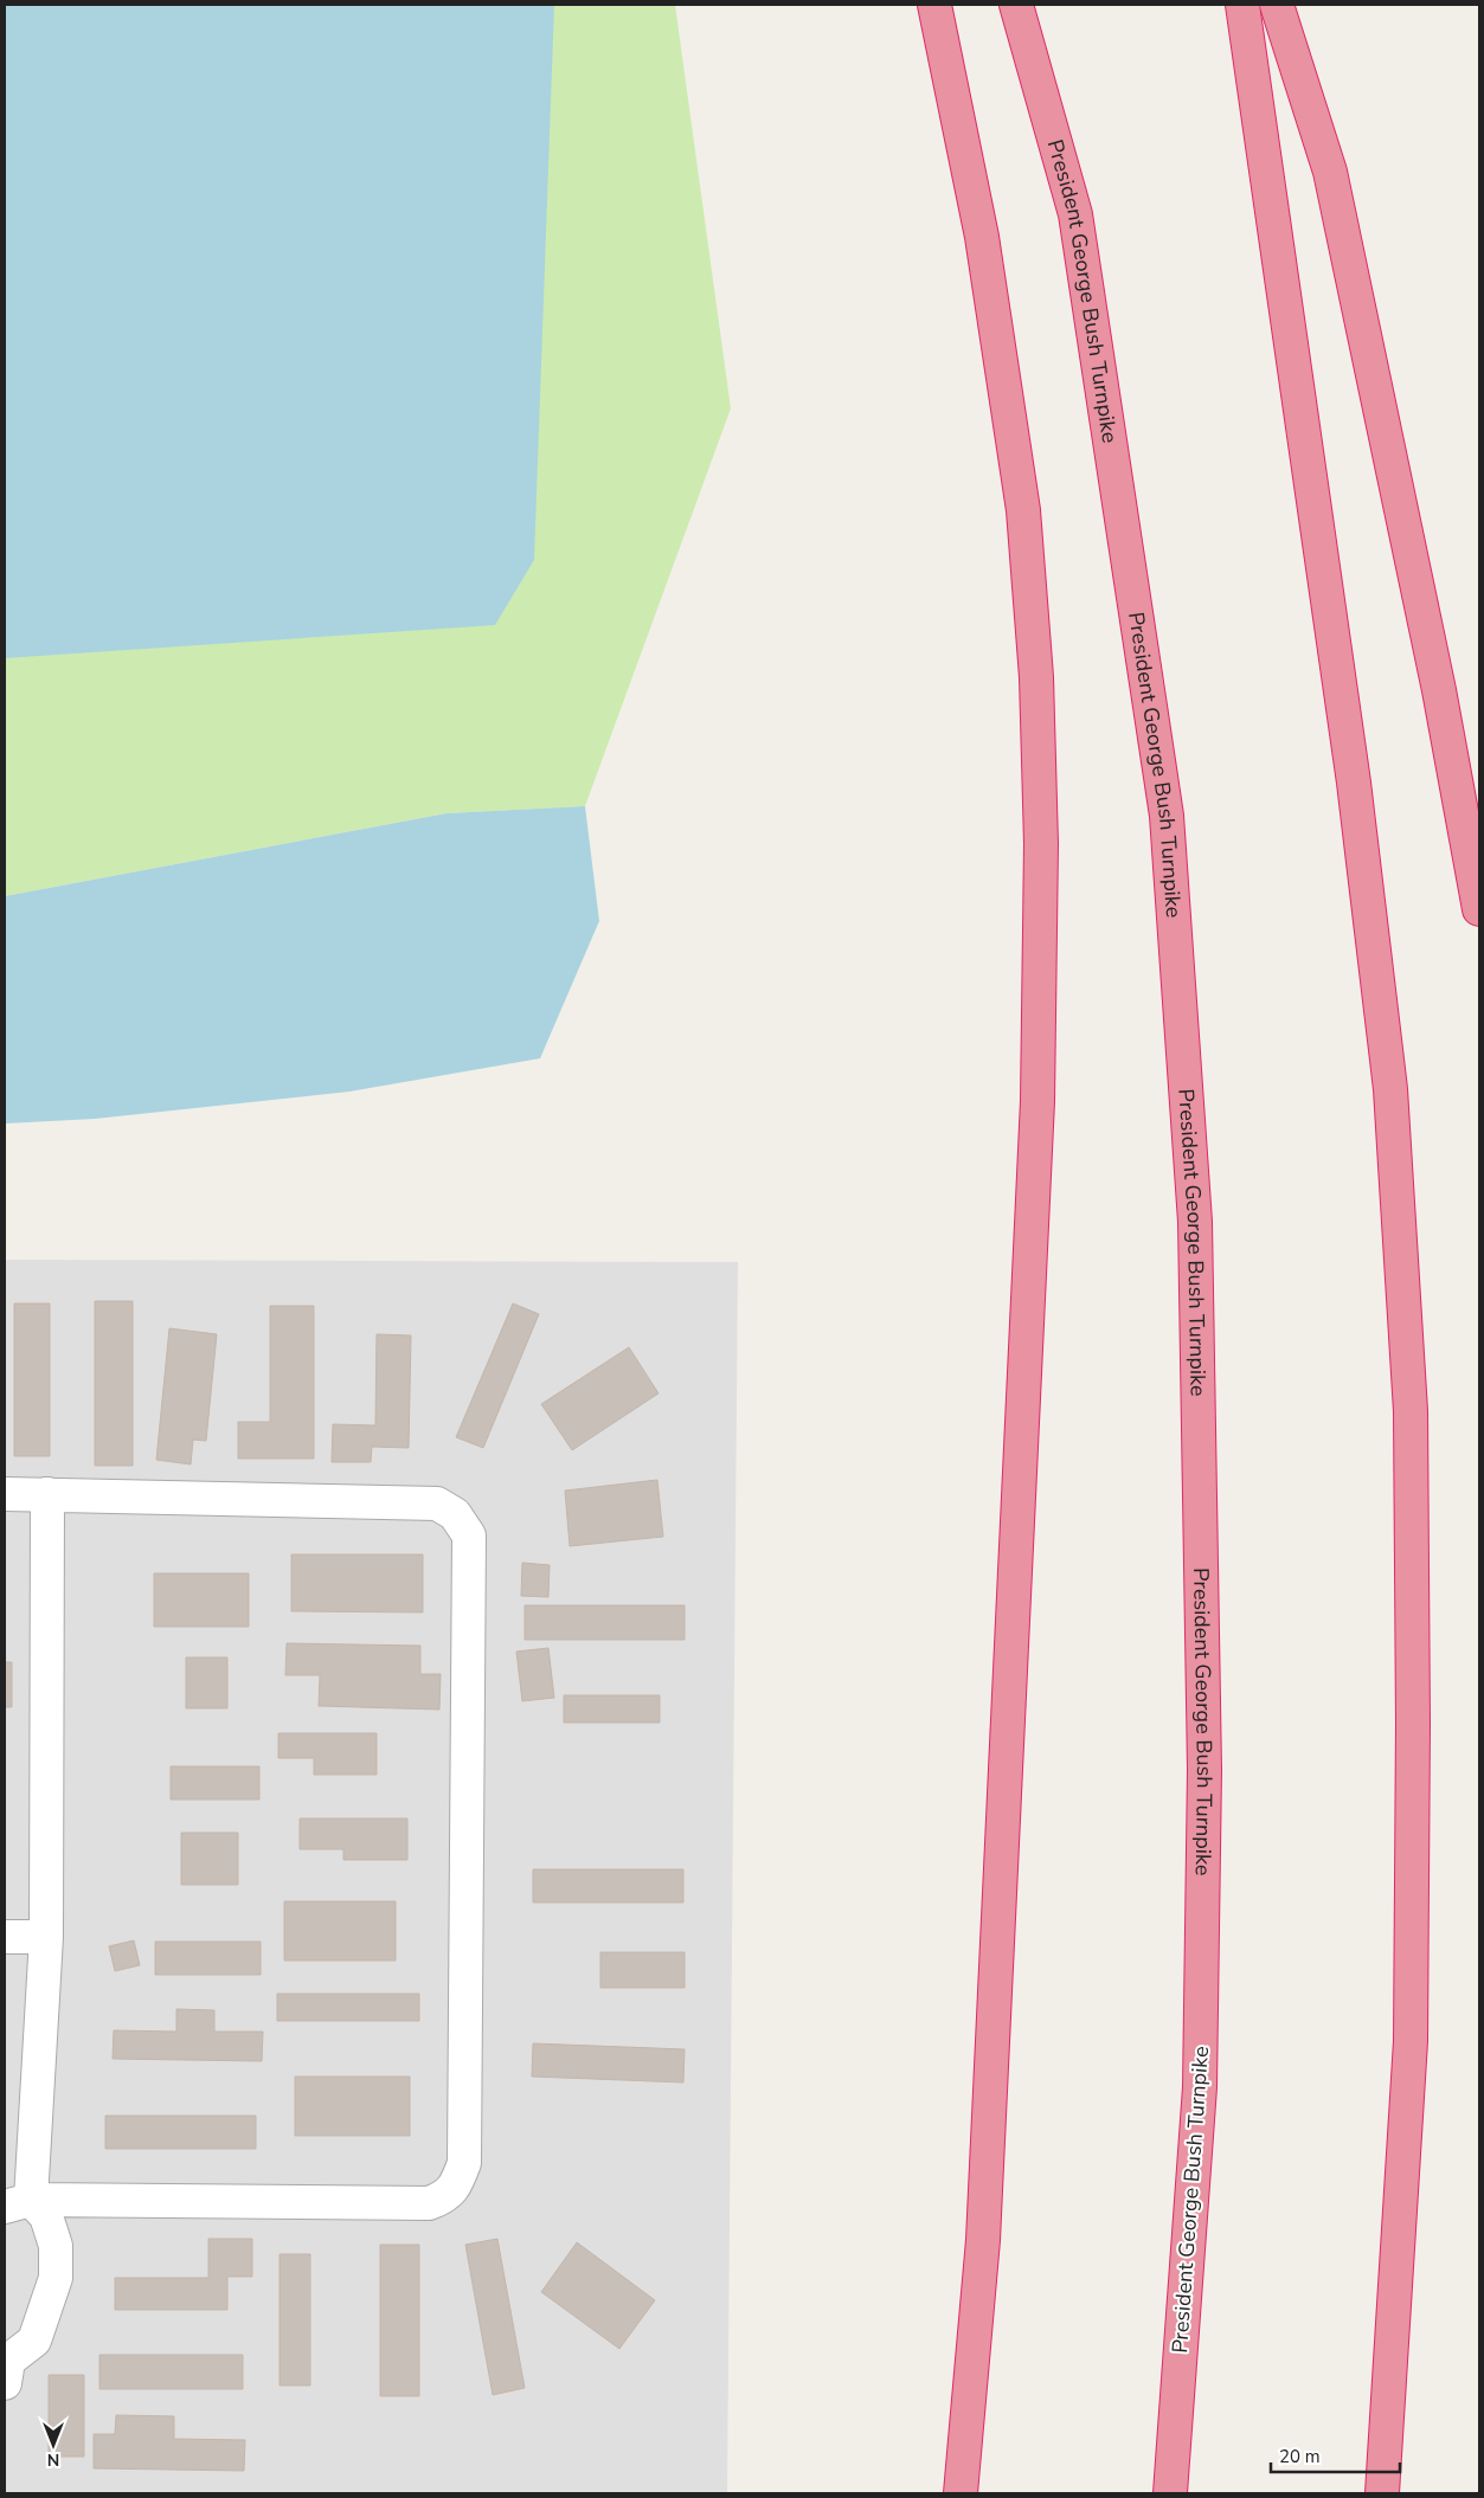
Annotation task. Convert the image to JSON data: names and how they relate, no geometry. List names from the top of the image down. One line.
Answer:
{"streets":{"highway":["President George Bush Turnpike"]},"scale_bar":"20 m","north":"bottom"}
